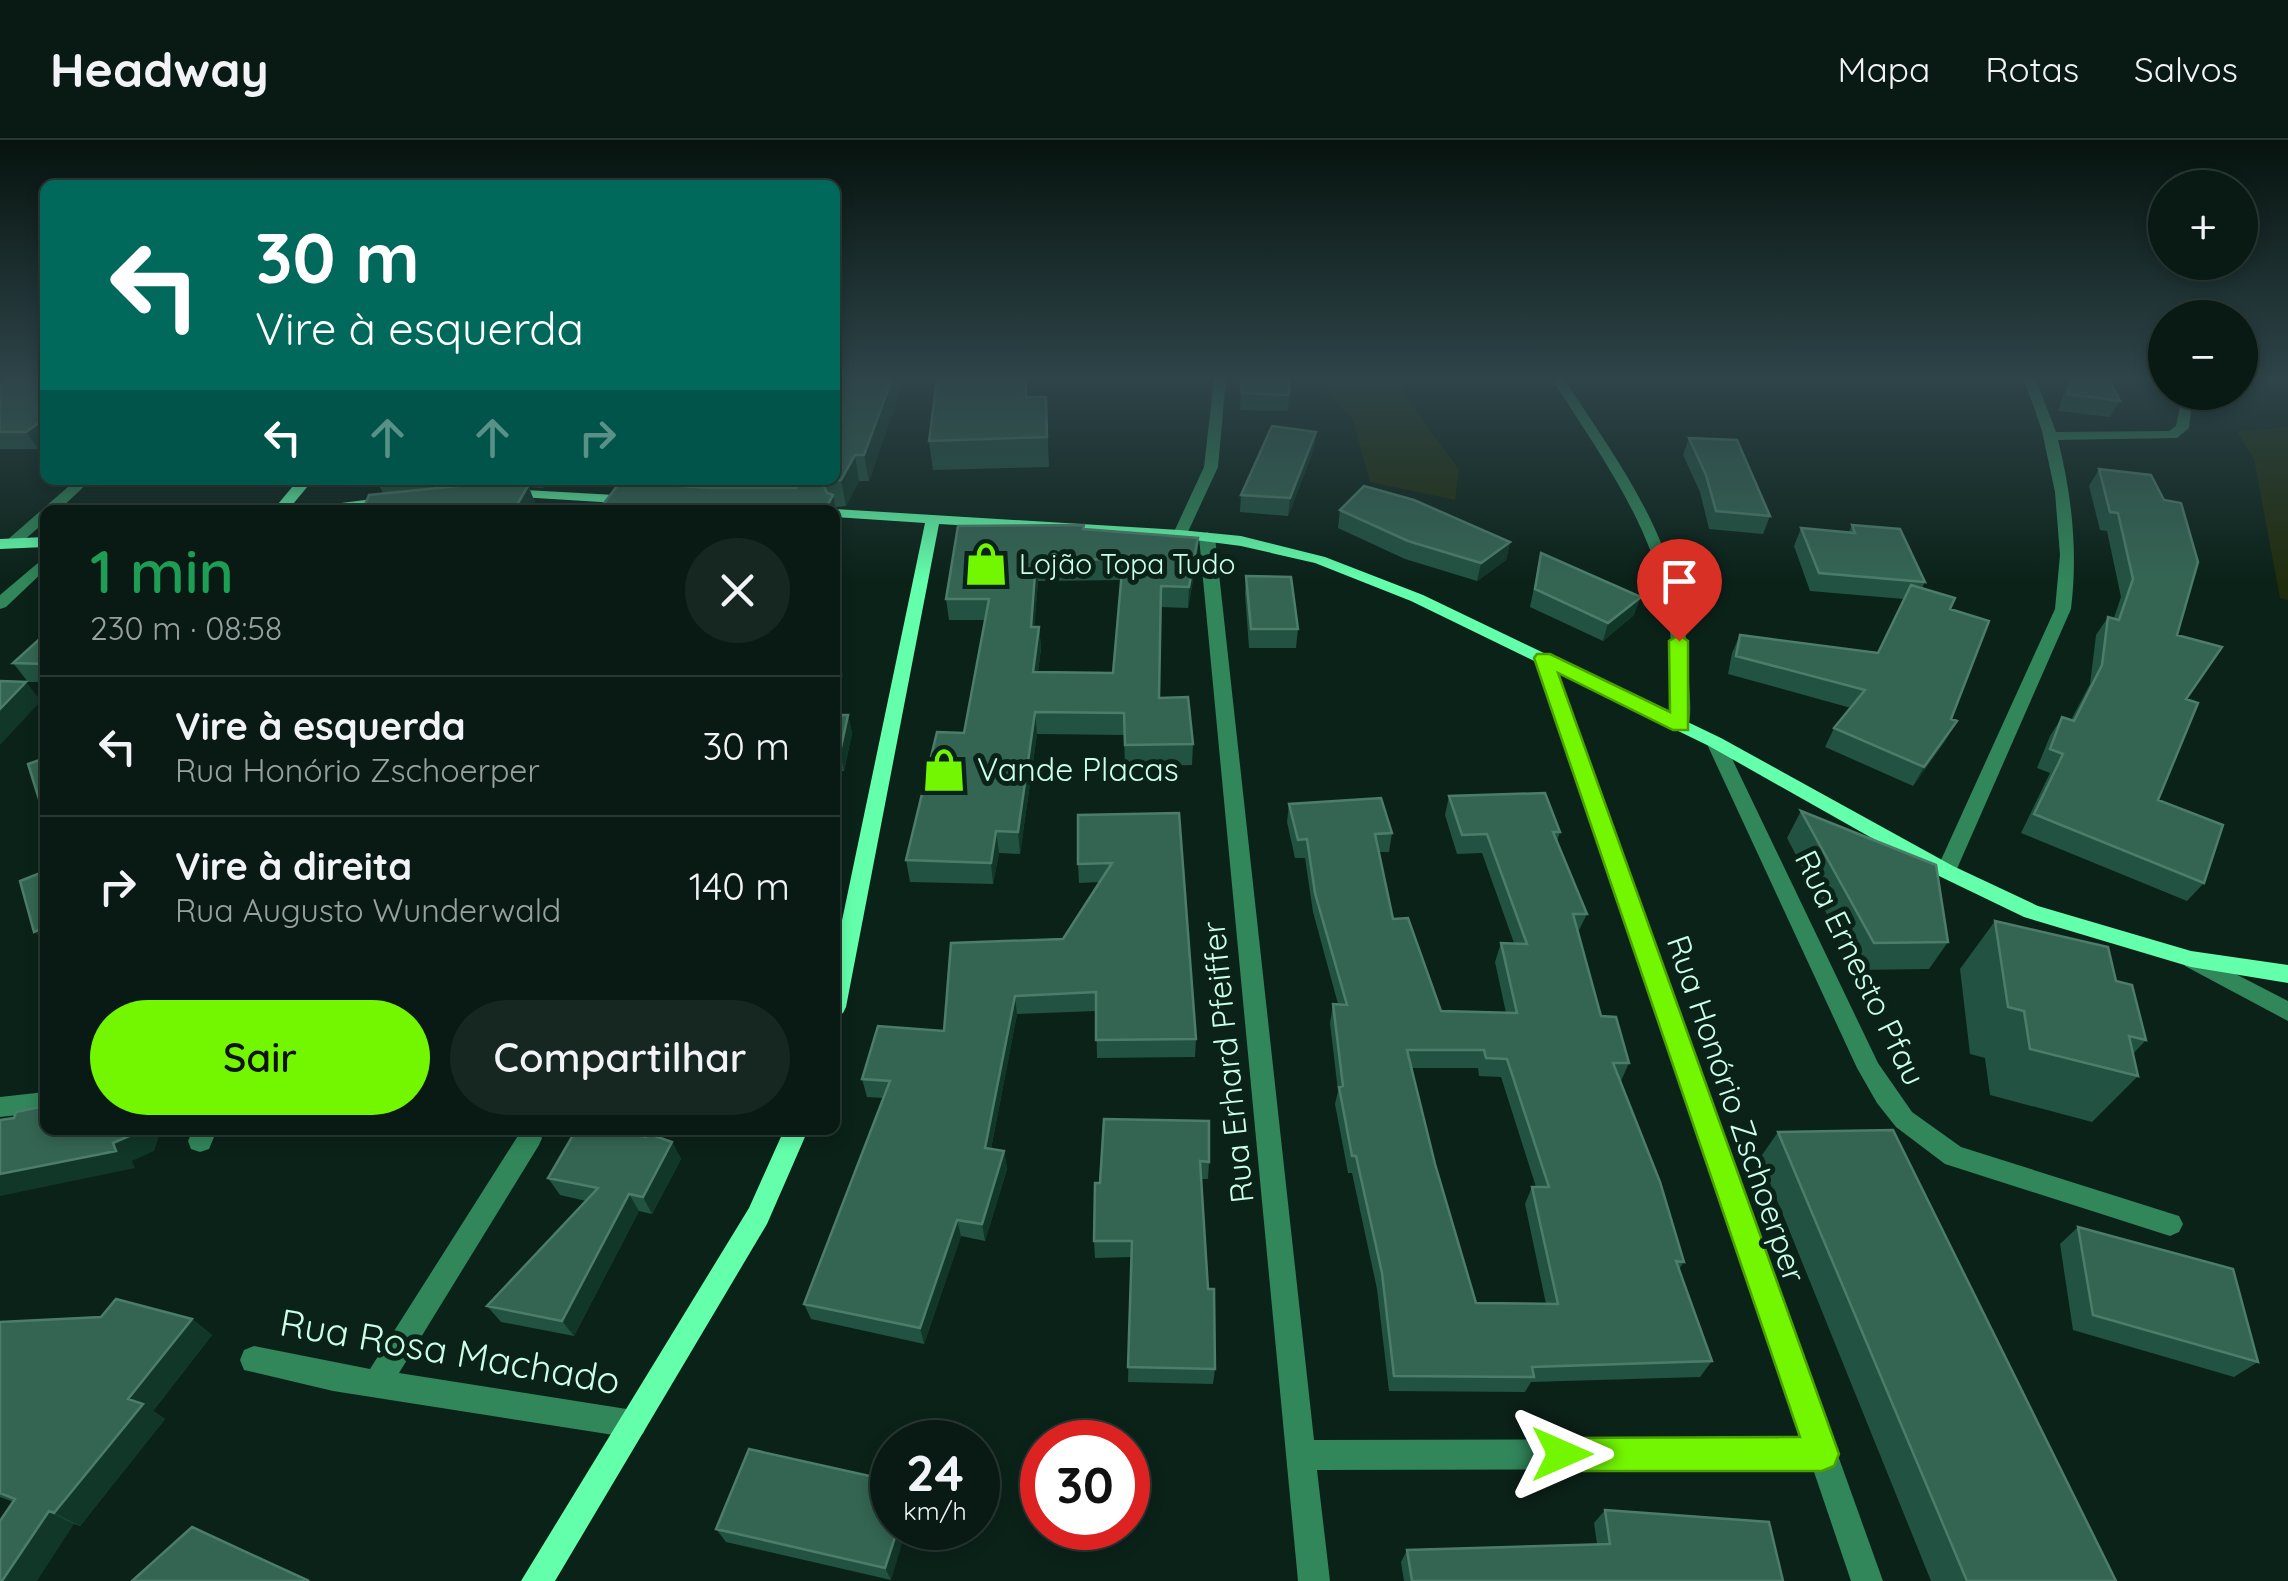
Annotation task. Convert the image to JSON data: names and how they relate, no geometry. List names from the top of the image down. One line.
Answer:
{"streets":{"street":["Rua Ernesto Pfau","Rua Erhard Pfeiffer","Rua Honório Zschoerper","Rua Rosa Machado"]},"places":{"shop":["Lojão Topa Tudo","Vande Placas"]},"page":{"header":"Headway","nav":["Mapa","Rotas","Salvos"],"map_buttons":["+","−"],"turn":["30 m","Vire à esquerda"],"heading":["1 min","230 m · 08:58"],"list":[{"name":"Vire à esquerda","note":"Rua Honório Zschoerper","value":"30 m"},{"name":"Vire à direita","note":"Rua Augusto Wunderwald","value":"140 m"}],"buttons":["Sair","Compartilhar"],"speed":"24 km/h","limit":"30"}}
